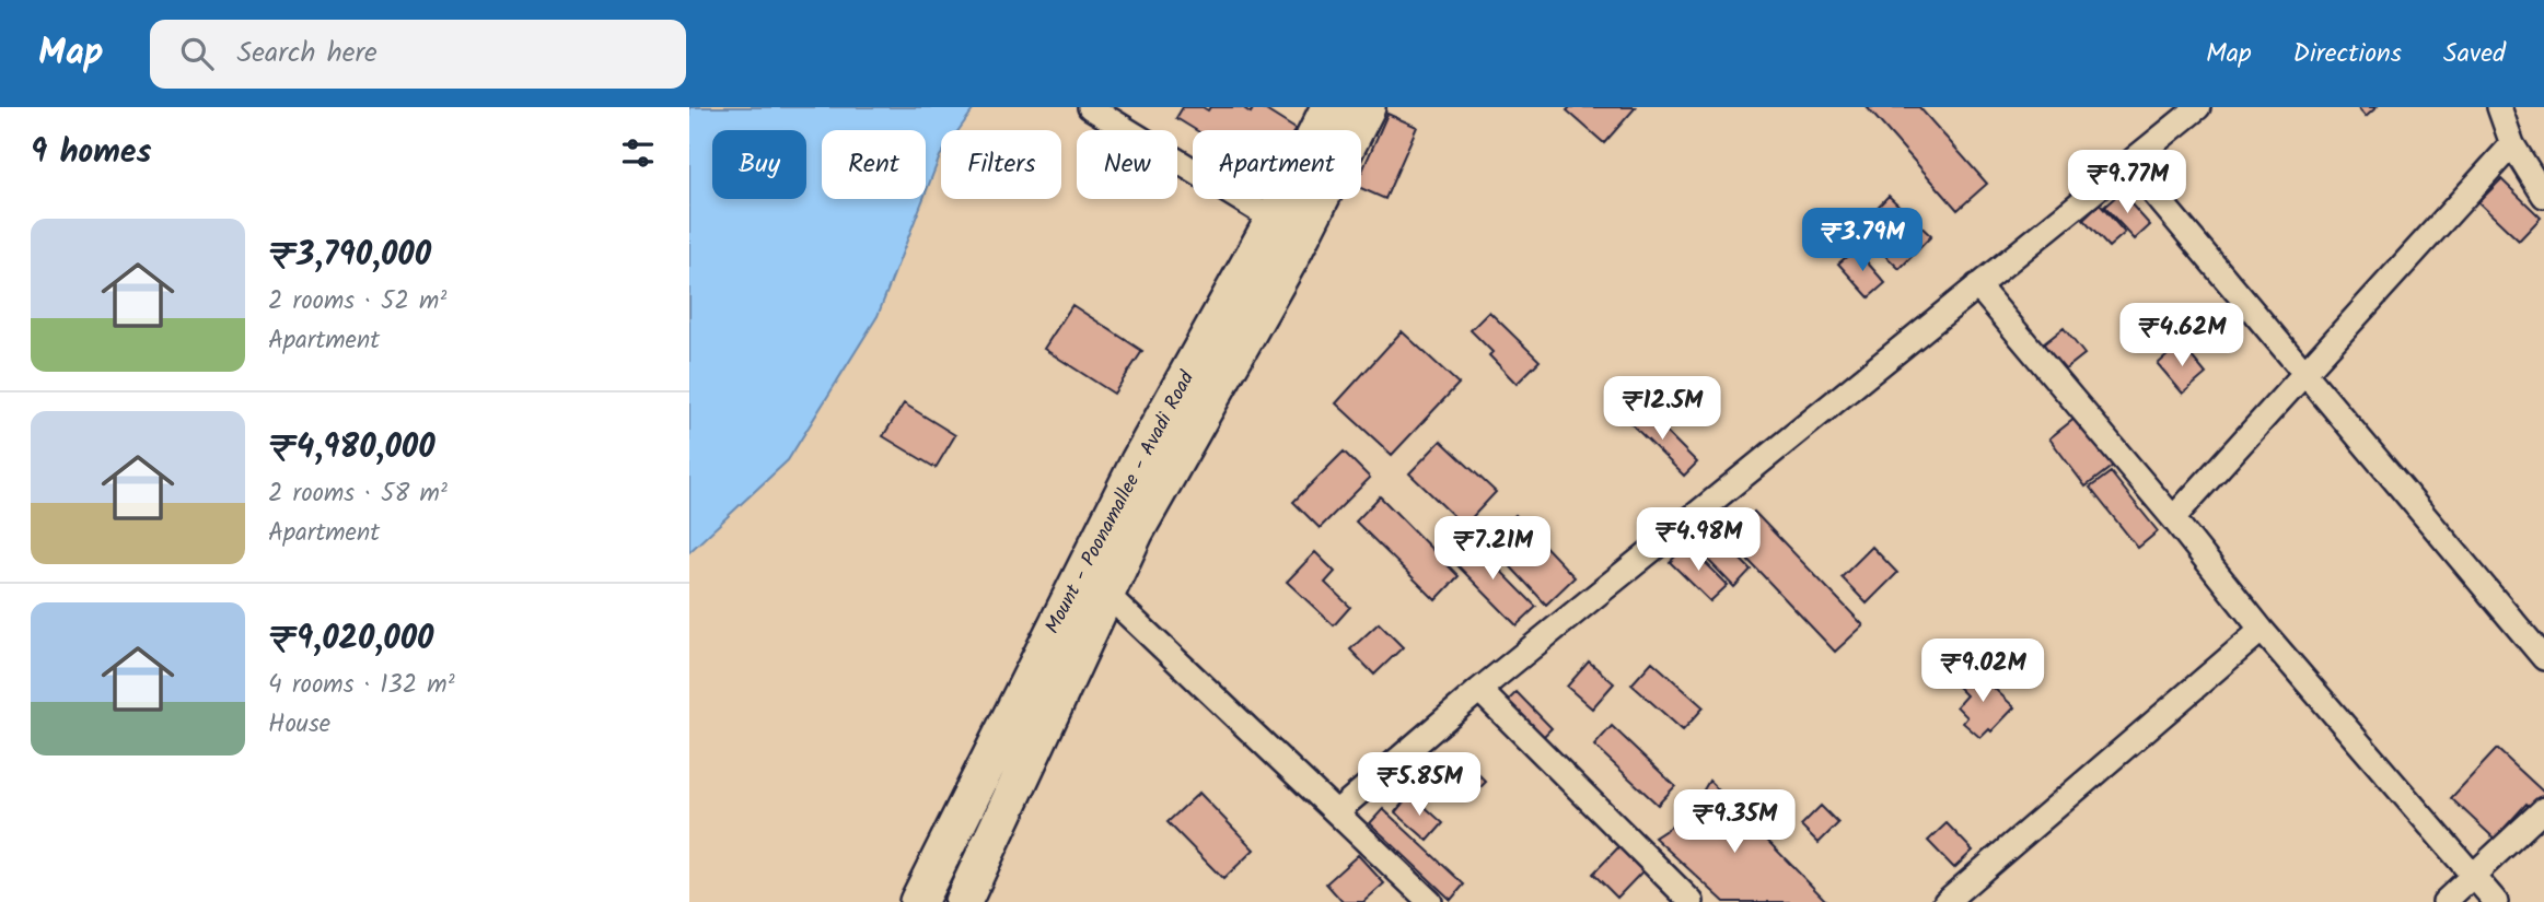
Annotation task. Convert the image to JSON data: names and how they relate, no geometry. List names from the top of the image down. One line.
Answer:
{"streets":{"main road":["Mount - Poonamallee - Avadi Road"]},"page":{"header":"Map","search":"Search here","nav":["Map","Directions","Saved"],"heading":"9 homes","chip":["Buy","Rent","Filters","New","Apartment"],"price":["₹9.77M","₹3.79M","₹4.62M","₹12.5M","₹4.98M","₹7.21M","₹9.02M","₹5.85M","₹9.35M"],"list":[{"name":"₹3,790,000","note":"2 rooms · 52 m² · Apartment"},{"name":"₹4,980,000","note":"2 rooms · 58 m² · Apartment"},{"name":"₹9,020,000","note":"4 rooms · 132 m² · House"}]}}
